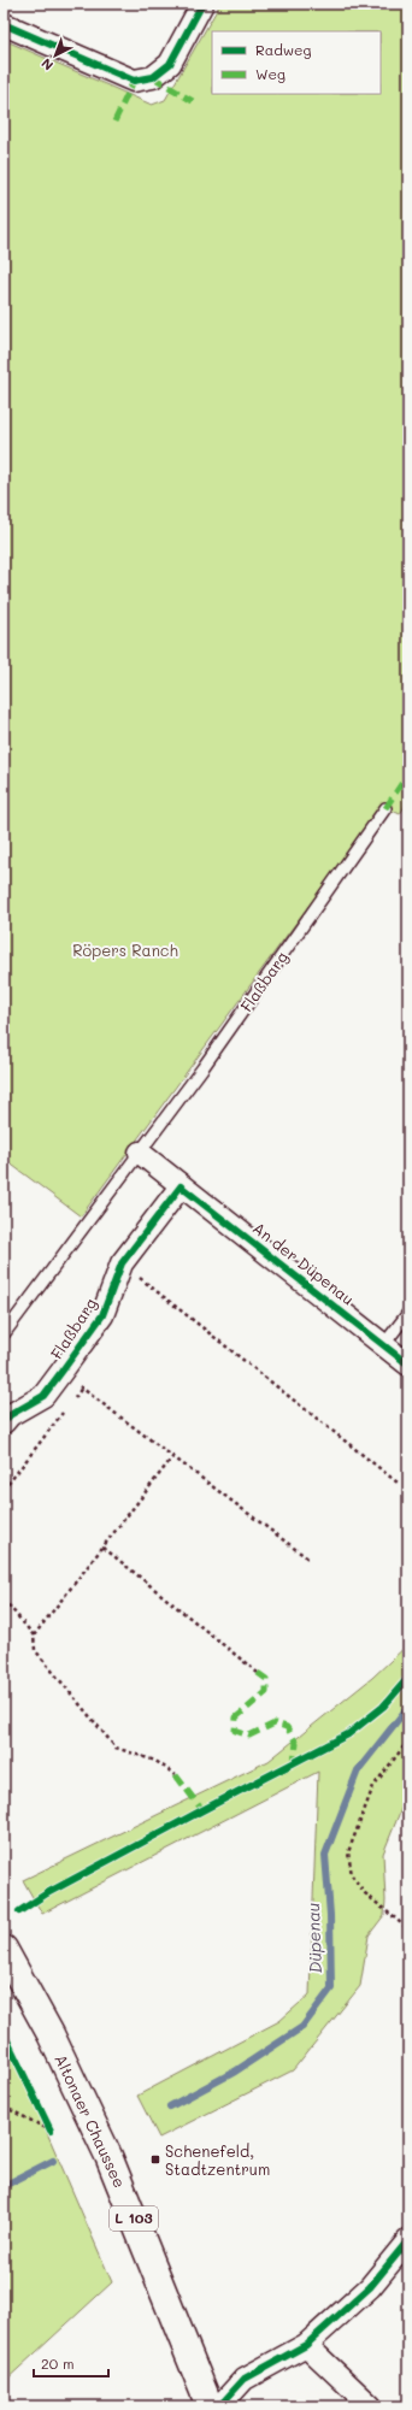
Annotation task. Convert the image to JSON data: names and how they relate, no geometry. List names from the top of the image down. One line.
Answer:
{"streets":{"main road":["Altonaer Chaussee","L 103"],"street":["Flaßbarg","An der Düpenau"]},"crossings":[["Flaßbarg","An der Düpenau"]],"water":["Düpenau"],"parks":["Röpers Ranch"],"places":{"transit":["Schenefeld, Stadtzentrum"]},"legend":["Radweg","Weg"],"scale_bar":"20 m","north":"bottom left"}
